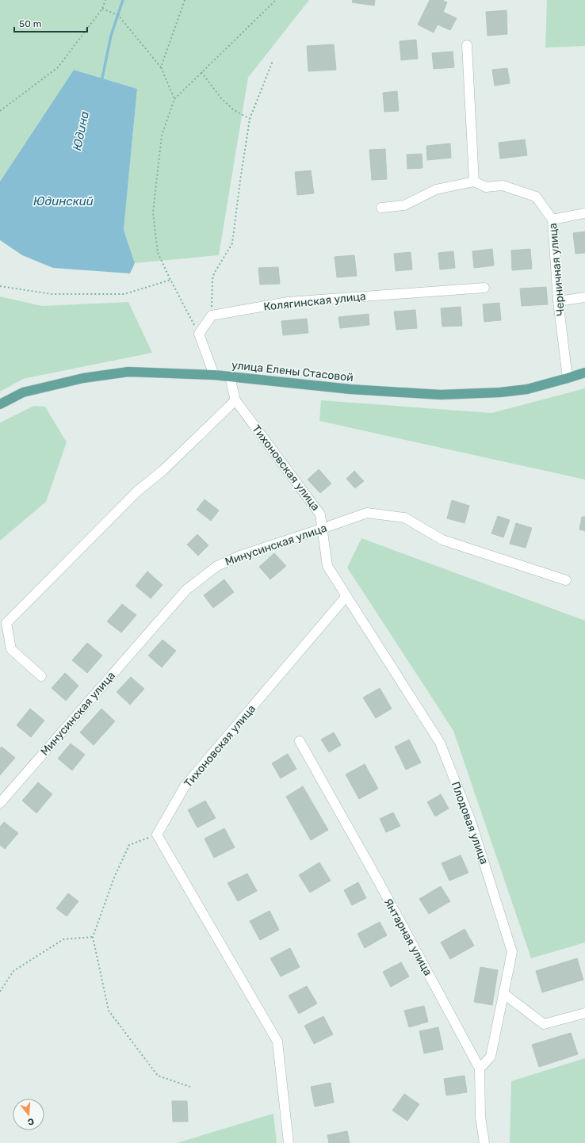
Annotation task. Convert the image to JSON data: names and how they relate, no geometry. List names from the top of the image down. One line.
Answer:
{"streets":{"main road":["улица Елены Стасовой"],"street":["Черничная улица","Колягинская улица","Тихоновская улица","Минусинская улица","Плодовая улица","Янтарная улица"]},"crossings":[["Черничная улица","улица Елены Стасовой"],["улица Елены Стасовой","Тихоновская улица"],["Тихоновская улица","Минусинская улица"],["Тихоновская улица","Плодовая улица"],["Плодовая улица","Янтарная улица"]],"water":["Юдина","Юдинский"],"scale_bar":"50 m","north":"bottom"}
